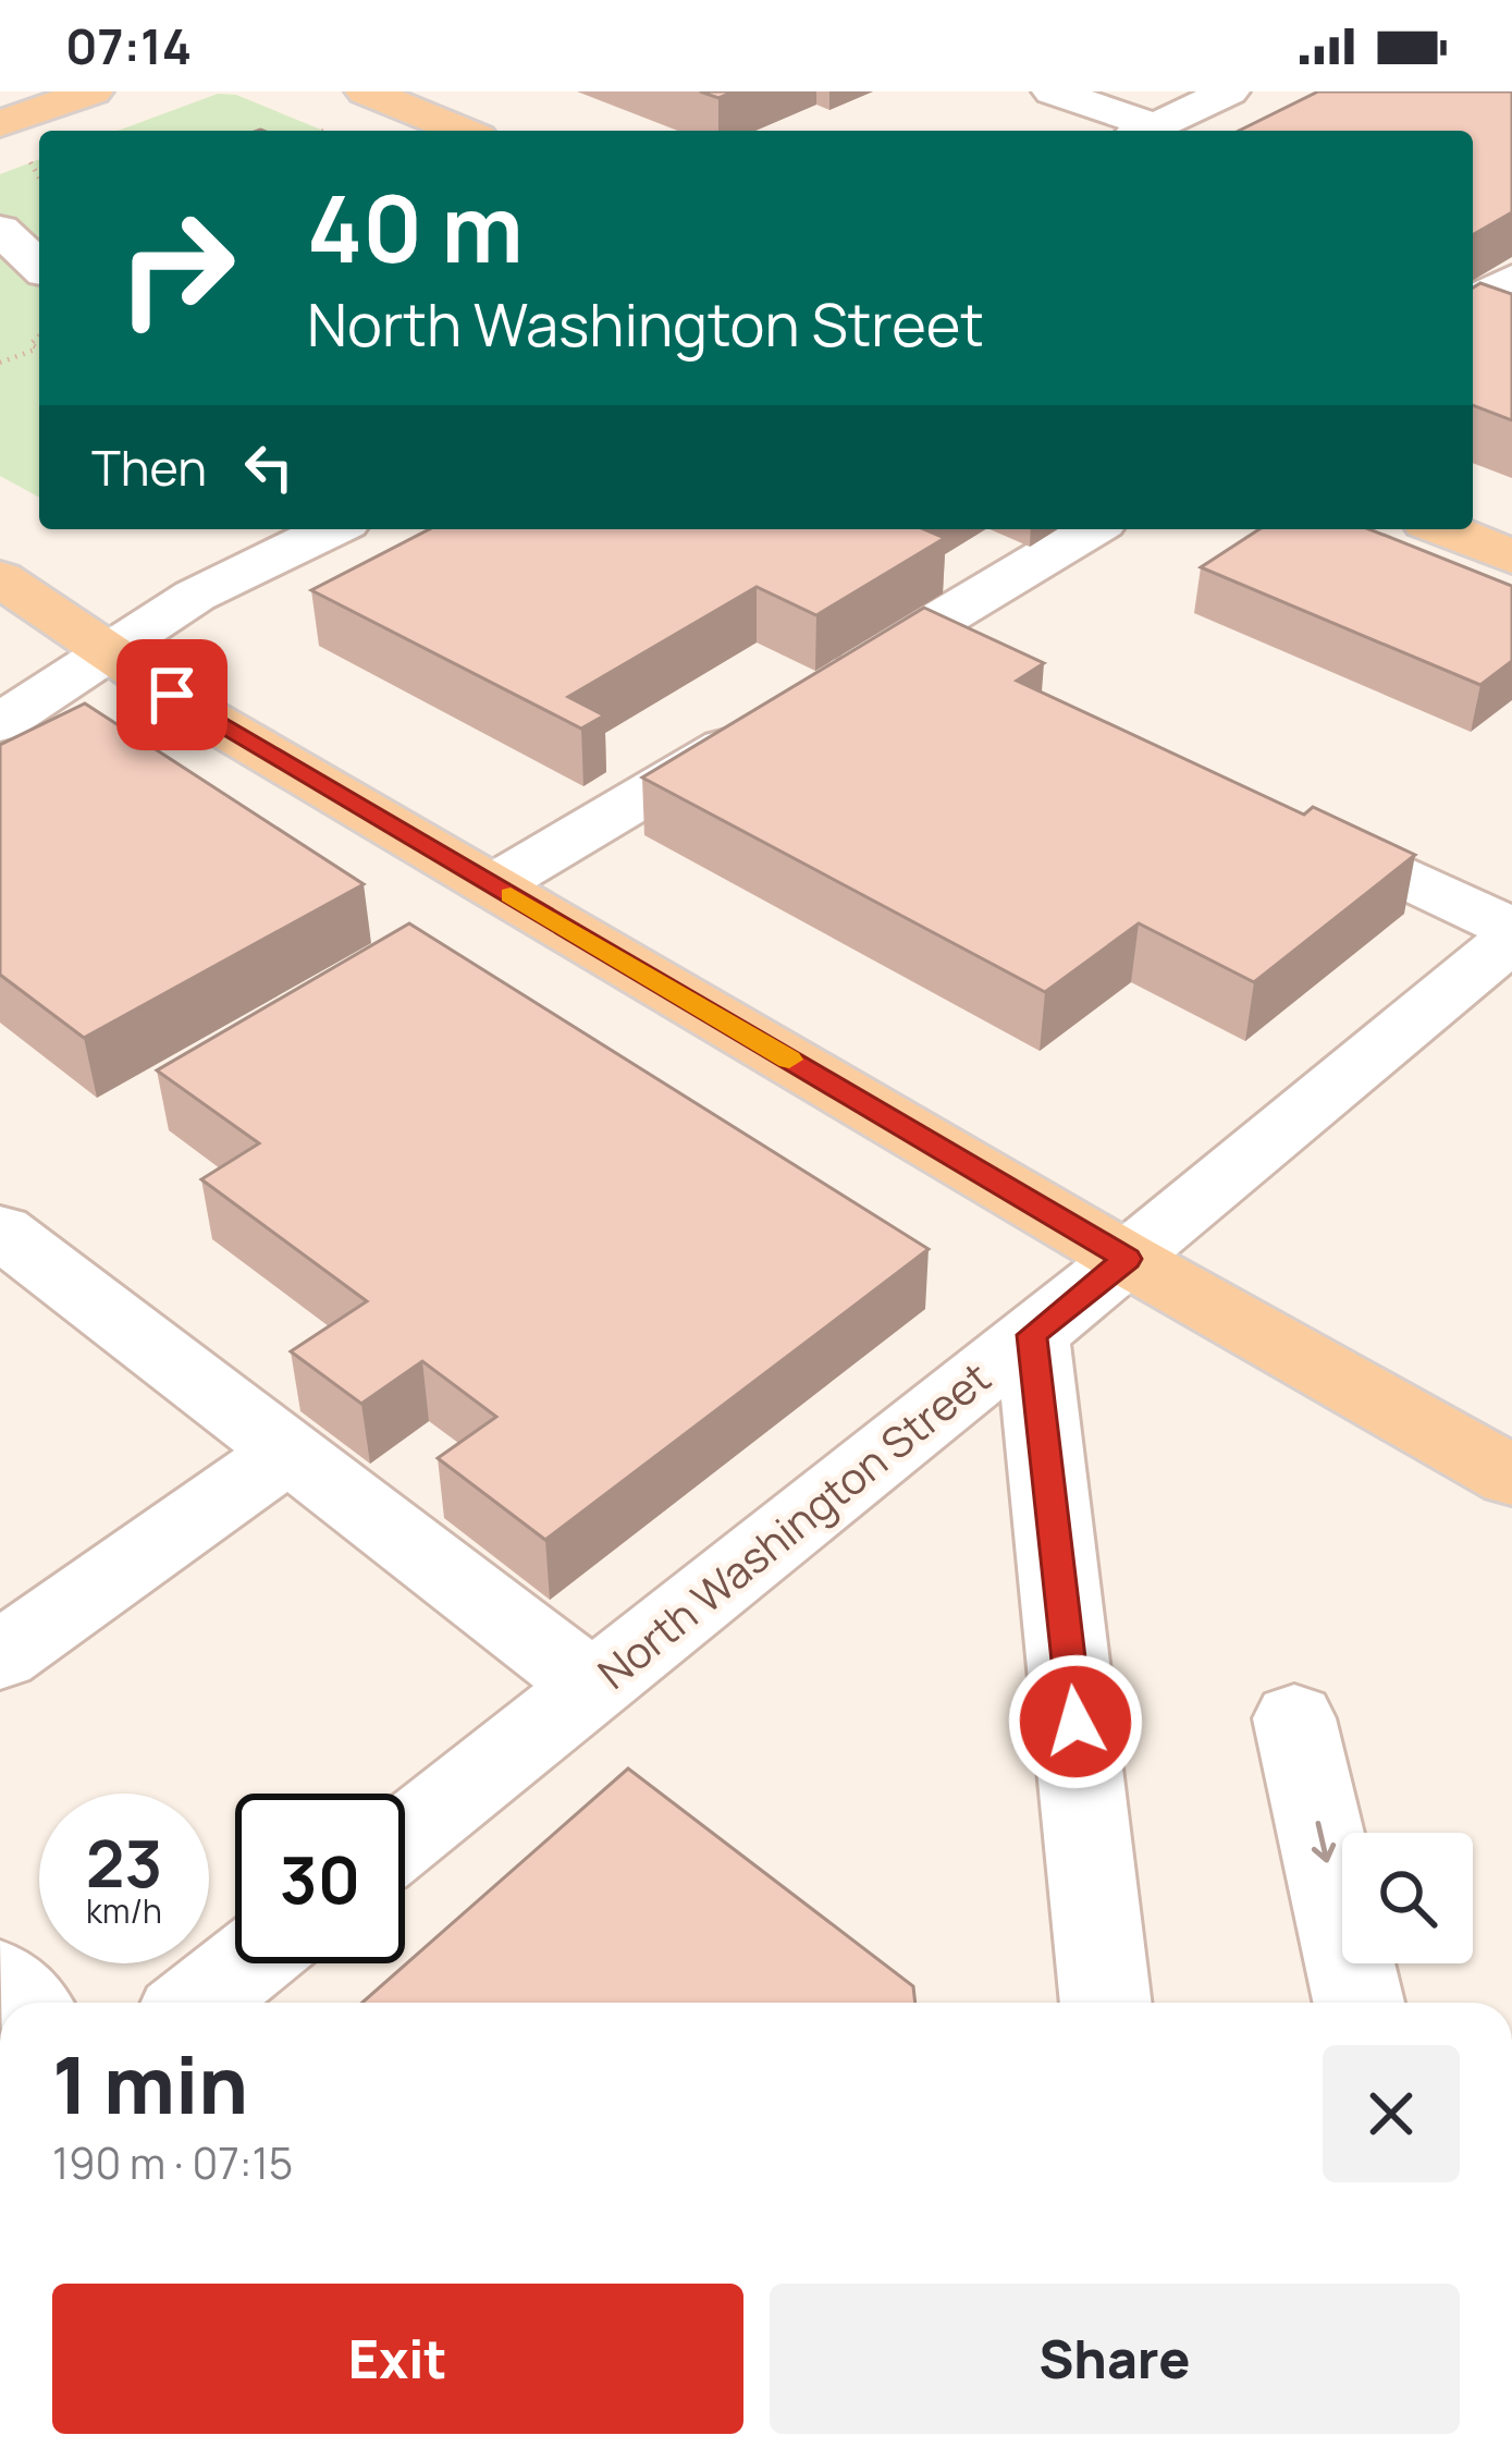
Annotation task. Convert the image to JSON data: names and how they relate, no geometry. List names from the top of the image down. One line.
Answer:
{"streets":{"street":["North Washington Street"]},"page":{"status":"07:14","turn":["40 m","North Washington Street"],"then":"Then","speed":"23 km/h","limit":"30","heading":["1 min","190 m · 07:15"],"buttons":["Exit","Share"]}}
